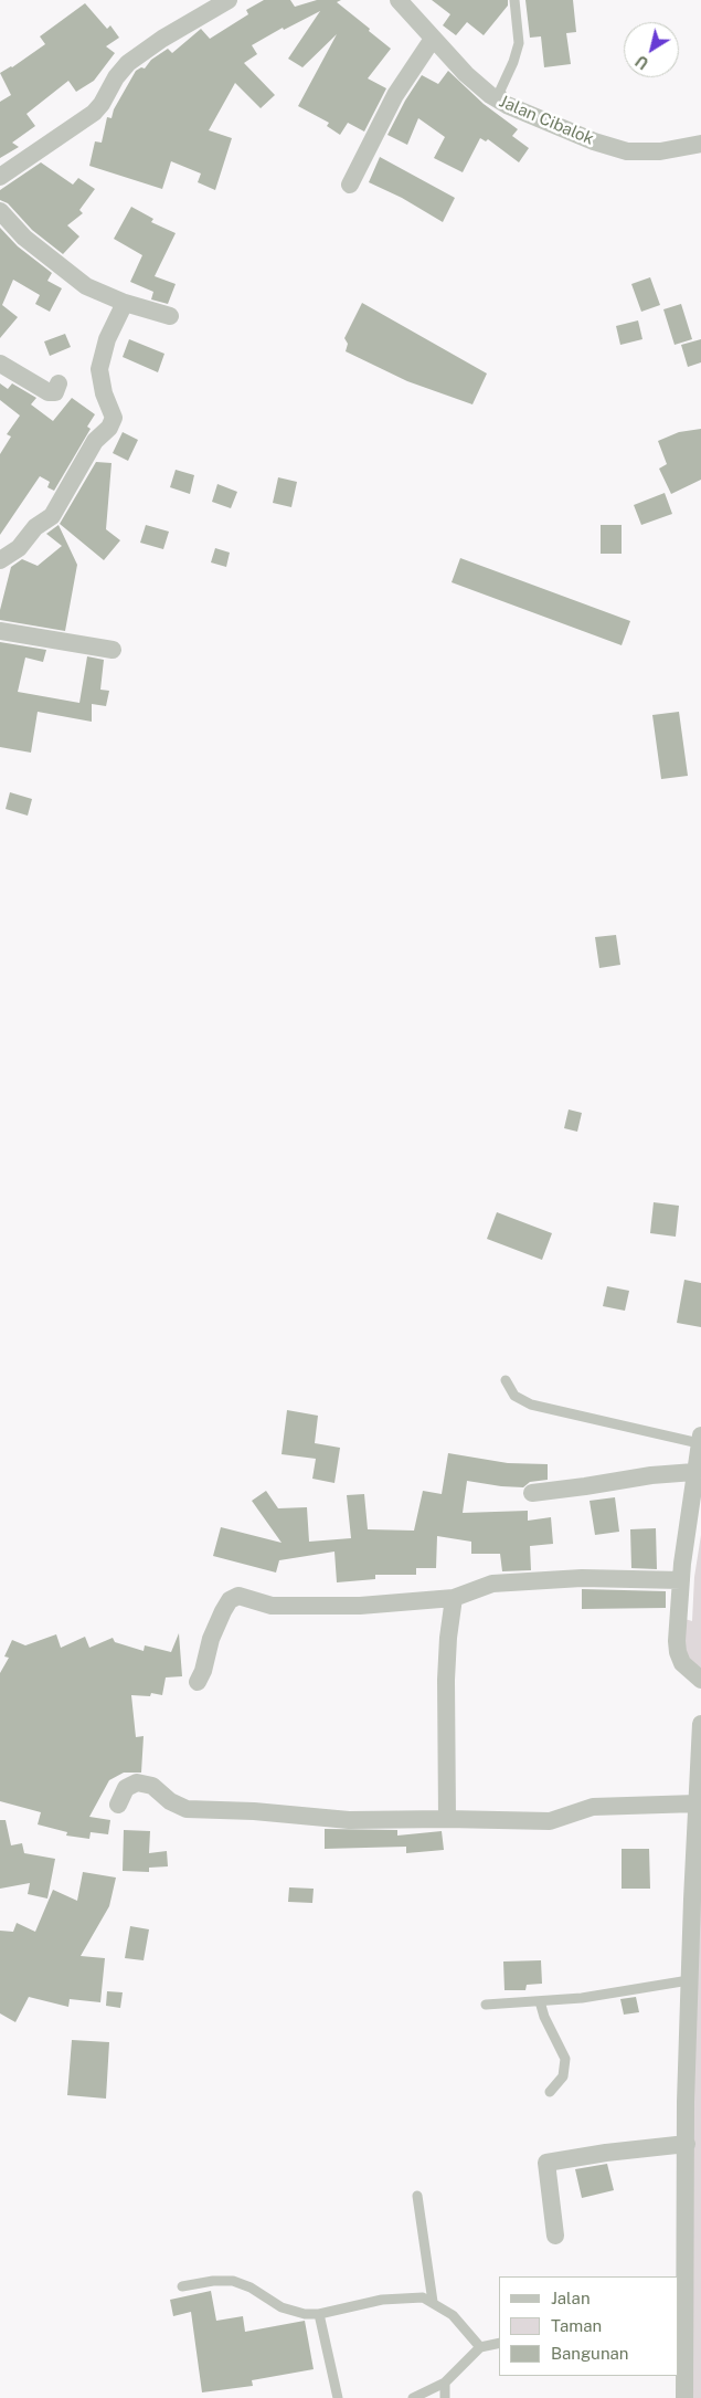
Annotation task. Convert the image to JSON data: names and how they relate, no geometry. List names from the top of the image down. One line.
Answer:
{"streets":{"street":["Jalan Cibalok"]},"legend":["Jalan","Taman","Bangunan"],"north":"bottom left"}
